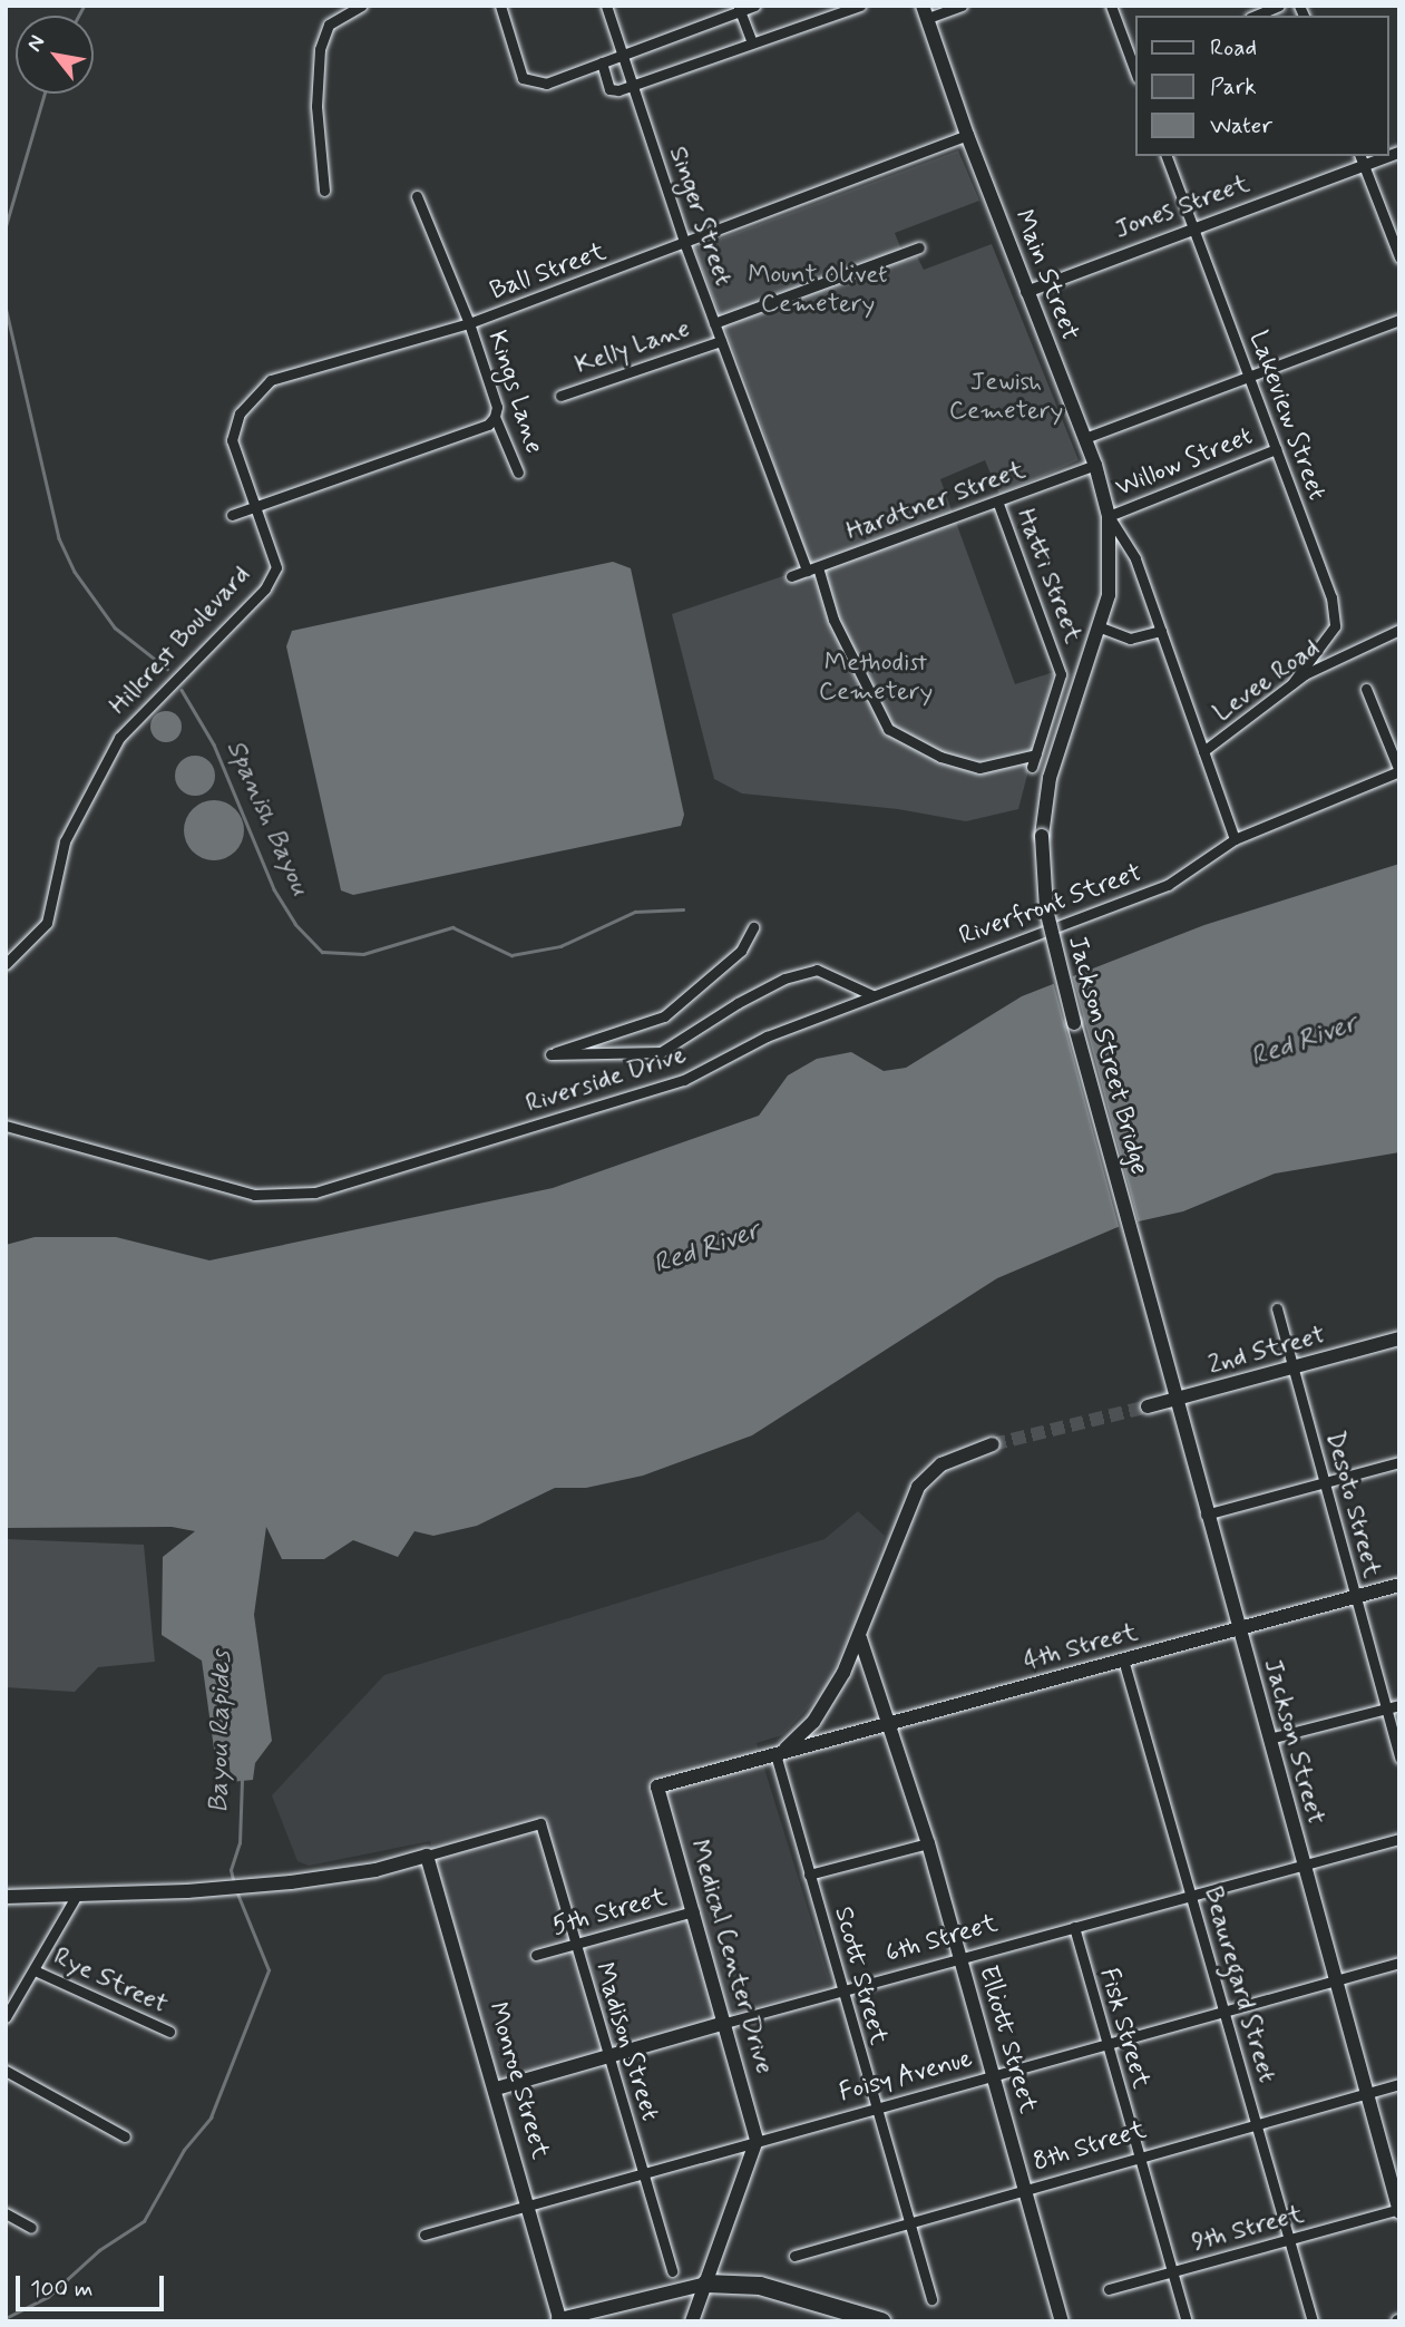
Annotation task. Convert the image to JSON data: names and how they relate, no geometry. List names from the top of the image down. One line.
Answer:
{"streets":{"main road":["Main Street","Jackson Street Bridge","2nd Street","4th Street","Jackson Street","6th Street","Medical Center Drive","Elliott Street","Monroe Street"],"street":["Jones Street","Singer Street","Ball Street","Kelly Lane","Kings Lane","Lakeview Street","Willow Street","Hardtner Street","Hatti Street","Hillcrest Boulevard","Levee Road","Riverfront Street","Riverside Drive","Desoto Street","5th Street","Scott Street","Rye Street","Beauregard Street","Fisk Street","Madison Street","Foisy Avenue","8th Street","9th Street"]},"crossings":[["Jones Street","Main Street"],["Jones Street","Lakeview Street"],["Singer Street","Ball Street"],["Singer Street","Kelly Lane"],["Singer Street","Hardtner Street"],["Ball Street","Main Street"],["Ball Street","Kings Lane"],["Ball Street","Hillcrest Boulevard"],["Main Street","Willow Street"],["Main Street","Hardtner Street"],["Main Street","Jackson Street Bridge"],["Lakeview Street","Willow Street"],["Lakeview Street","Levee Road"],["Hardtner Street","Hatti Street"],["Riverfront Street","Riverside Drive"],["Jackson Street Bridge","Jackson Street"],["2nd Street","Desoto Street"],["2nd Street","Jackson Street"],["Desoto Street","4th Street"],["4th Street","Jackson Street"],["4th Street","Medical Center Drive"],["4th Street","Scott Street"],["4th Street","Beauregard Street"],["4th Street","Elliott Street"],["Jackson Street","6th Street"],["Jackson Street","Foisy Avenue"],["Jackson Street","8th Street"],["Jackson Street","9th Street"],["5th Street","Medical Center Drive"],["5th Street","Madison Street"],["6th Street","Medical Center Drive"],["6th Street","Scott Street"],["6th Street","Beauregard Street"],["6th Street","Fisk Street"],["6th Street","Elliott Street"],["6th Street","Madison Street"],["6th Street","Monroe Street"],["Medical Center Drive","Foisy Avenue"],["Scott Street","Foisy Avenue"],["Scott Street","8th Street"],["Beauregard Street","Foisy Avenue"],["Beauregard Street","8th Street"],["Beauregard Street","9th Street"],["Fisk Street","Foisy Avenue"],["Fisk Street","8th Street"],["Fisk Street","9th Street"],["Elliott Street","Foisy Avenue"],["Elliott Street","8th Street"],["Madison Street","Foisy Avenue"],["Madison Street","Monroe Street"],["Foisy Avenue","Monroe Street"]],"water":["Spanish Bayou","Red River","Bayou Rapides"],"parks":["Mount Olivet Cemetery","Jewish Cemetery","Methodist Cemetery"],"legend":["Road","Park","Water"],"scale_bar":"100 m","north":"top left"}
